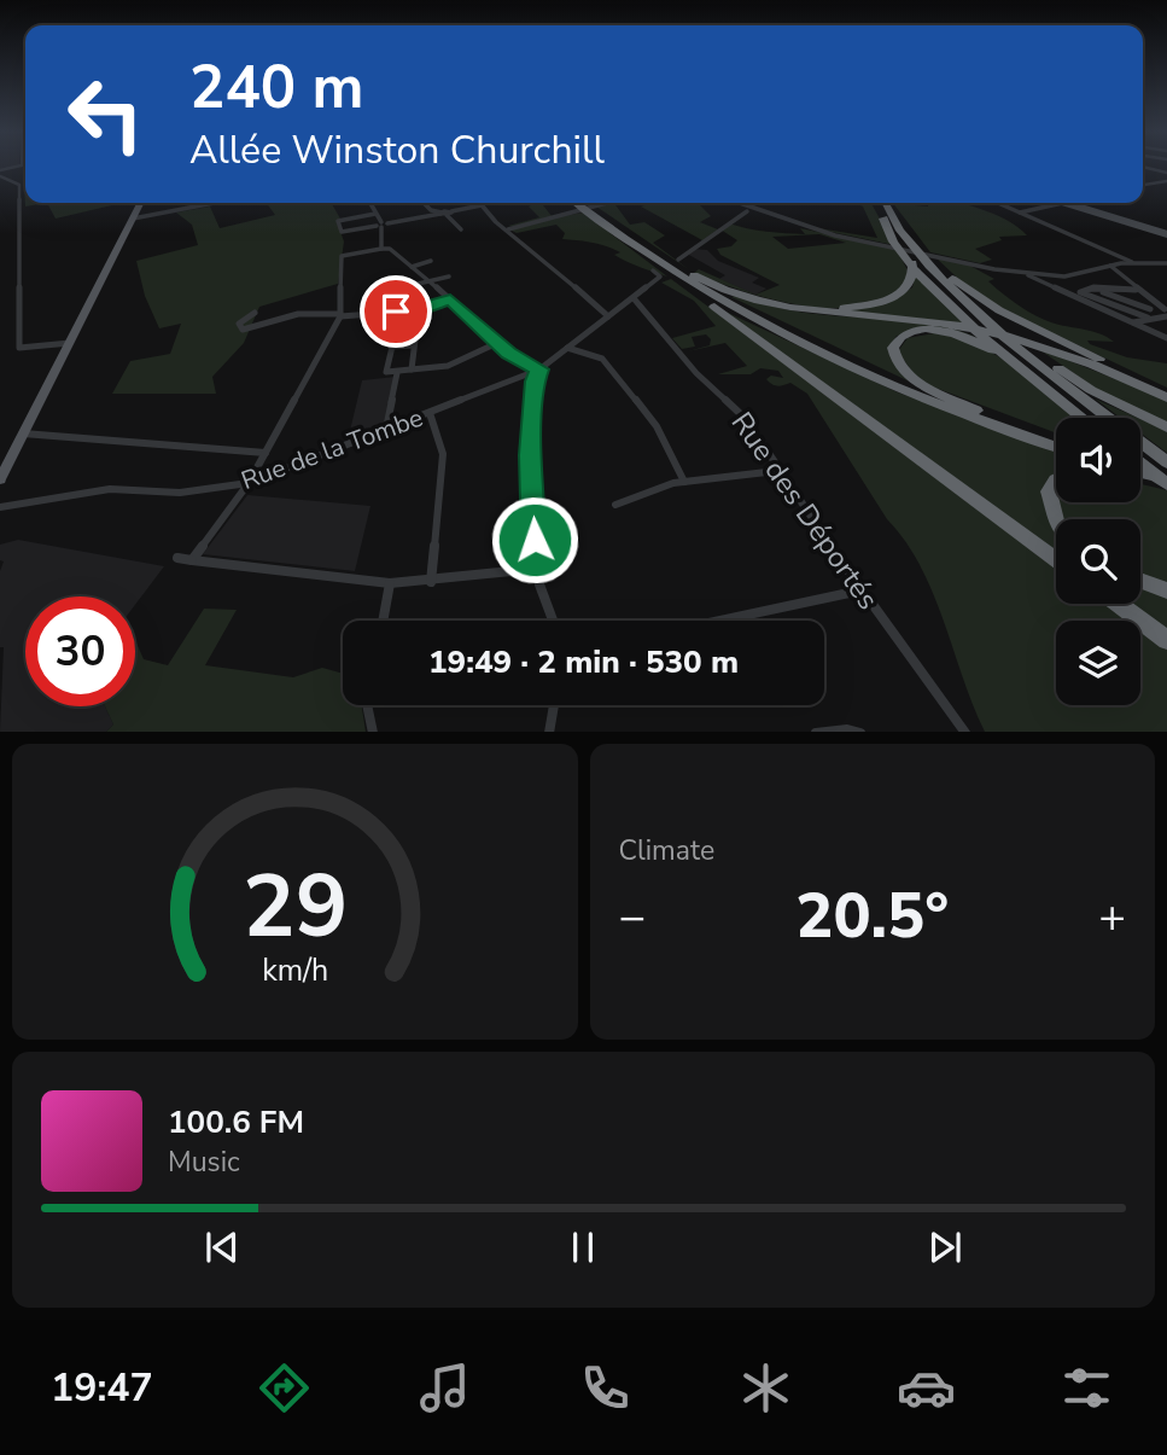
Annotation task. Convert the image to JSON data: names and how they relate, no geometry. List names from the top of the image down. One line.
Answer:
{"streets":{"street":["Rue de la Tombe","Rue des Déportés"]},"crossings":[["Rue de la Tombe","Rue des Déportés"]],"page":{"turn":["240 m","Allée Winston Churchill"],"limit":"30","trip":"19:49 · 2 min · 530 m","tile":"Climate","heat":["−","20.5°","+"],"song":["100.6 FM","Music"],"tabs":"19:47","gauge":["29","km/h"]}}
